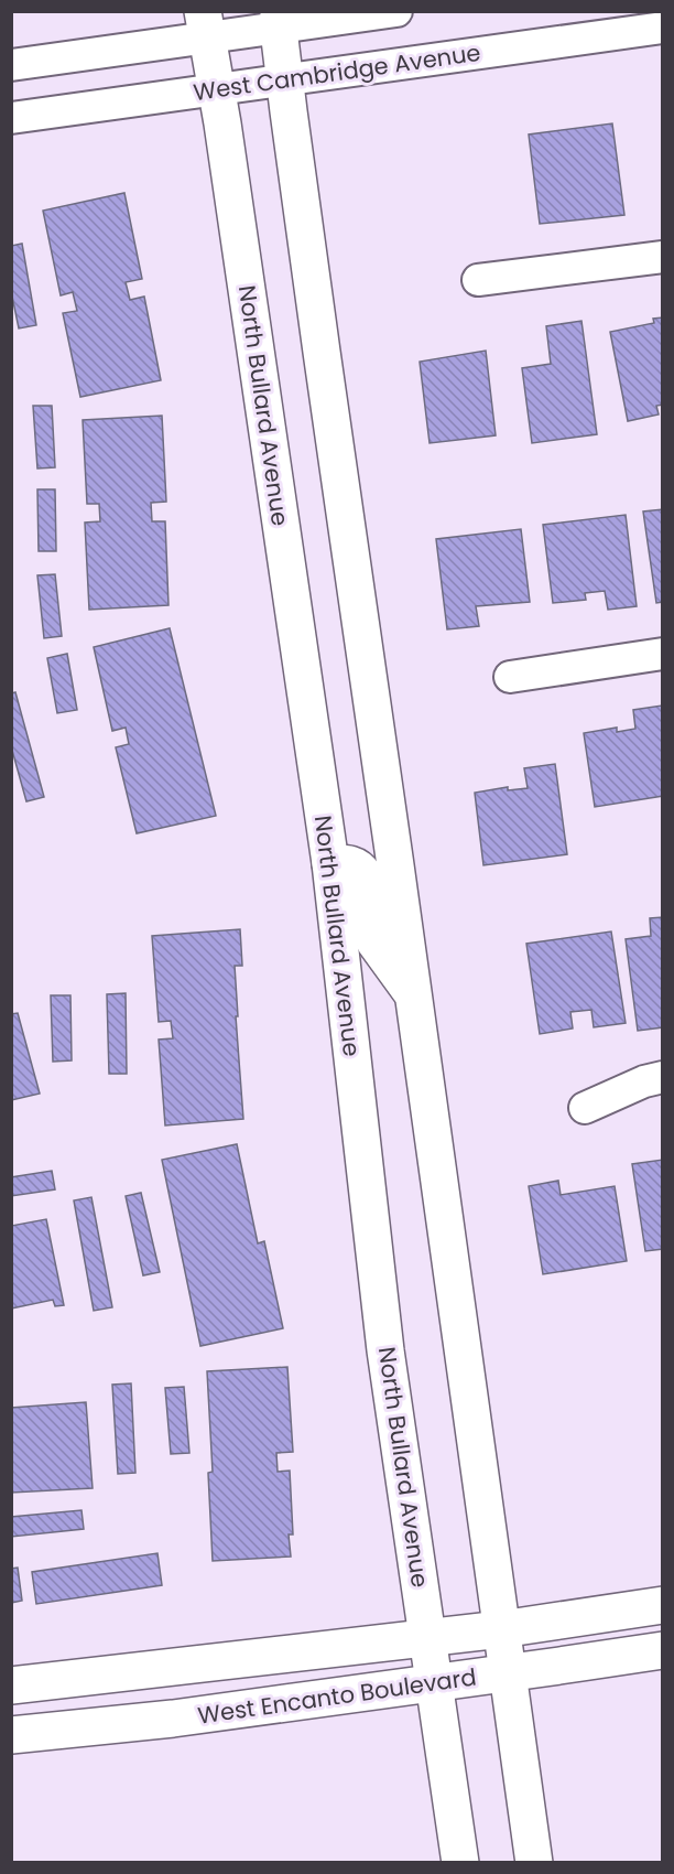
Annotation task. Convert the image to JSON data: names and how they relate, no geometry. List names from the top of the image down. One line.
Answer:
{"streets":{"main road":["North Bullard Avenue","West Encanto Boulevard"],"street":["West Cambridge Avenue"]},"crossings":[["West Cambridge Avenue","North Bullard Avenue"],["North Bullard Avenue","West Encanto Boulevard"]]}
